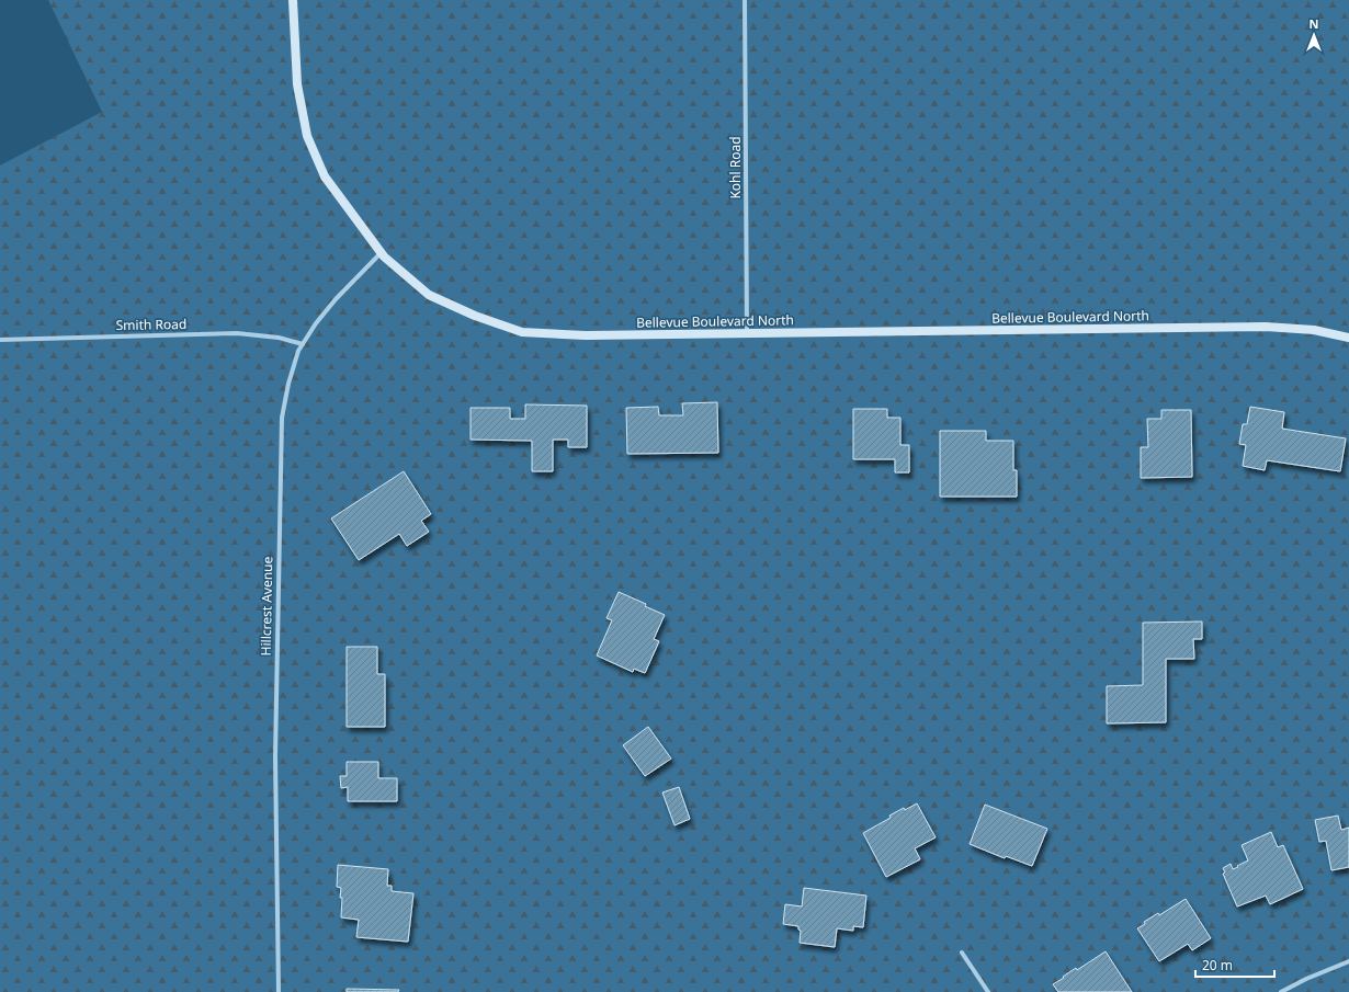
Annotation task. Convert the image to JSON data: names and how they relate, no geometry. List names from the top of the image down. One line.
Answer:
{"streets":{"main road":["Bellevue Boulevard North"],"street":["Kohl Road","Smith Road","Hillcrest Avenue"]},"crossings":[["Kohl Road","Bellevue Boulevard North"],["Bellevue Boulevard North","Hillcrest Avenue"],["Smith Road","Hillcrest Avenue"]],"scale_bar":"20 m","north":"top"}
